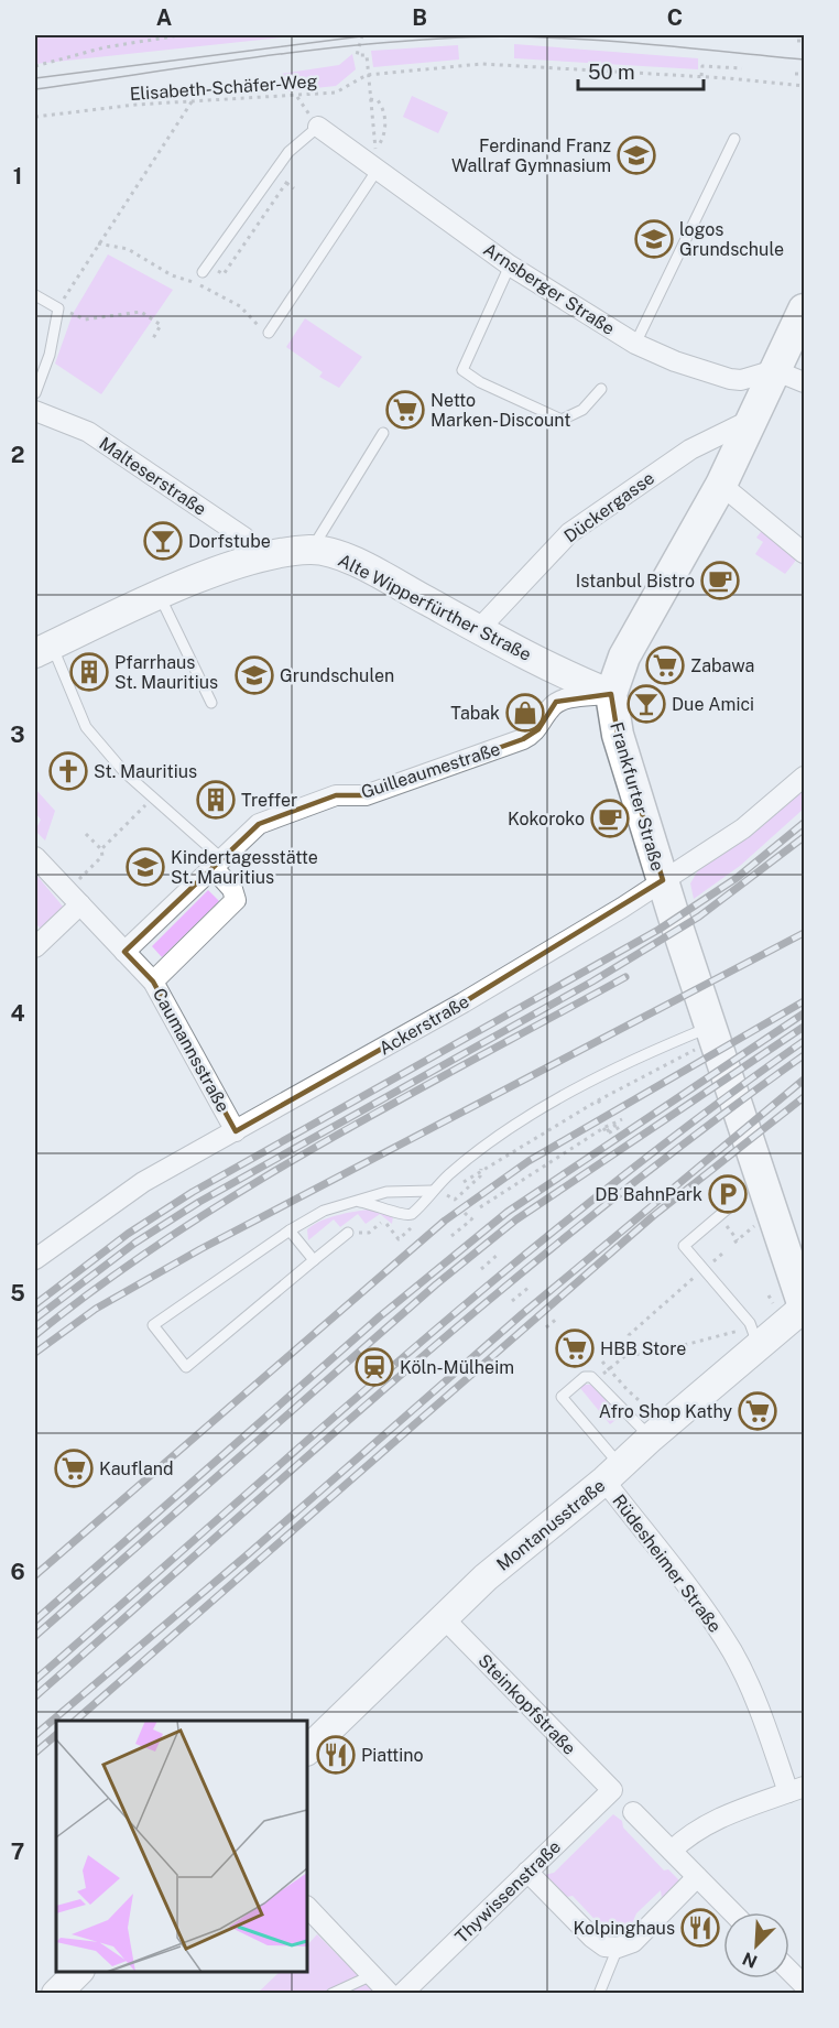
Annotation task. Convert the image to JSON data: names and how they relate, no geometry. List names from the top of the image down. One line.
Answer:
{"streets":{"main road":["Frankfurter Straße"],"street":["Arnsberger Straße","Malteserstraße","Dückergasse","Alte Wipperfürther Straße","Guilleaumestraße","Ackerstraße","Caumannsstraße","Montanusstraße","Rüdesheimer Straße","Steinkopfstraße","Thywissenstraße"],"path":["Elisabeth-Schäfer-Weg"]},"crossings":[["Arnsberger Straße","Frankfurter Straße"],["Malteserstraße","Alte Wipperfürther Straße"],["Dückergasse","Alte Wipperfürther Straße"],["Dückergasse","Frankfurter Straße"],["Alte Wipperfürther Straße","Guilleaumestraße"],["Alte Wipperfürther Straße","Frankfurter Straße"],["Guilleaumestraße","Frankfurter Straße"],["Guilleaumestraße","Caumannsstraße"],["Frankfurter Straße","Ackerstraße"],["Frankfurter Straße","Montanusstraße"],["Ackerstraße","Caumannsstraße"],["Montanusstraße","Rüdesheimer Straße"],["Montanusstraße","Steinkopfstraße"],["Steinkopfstraße","Thywissenstraße"]],"places":{"school or university":["Ferdinand Franz Wallraf Gymnasium","logos Grundschule","Grundschulen","Kindertagesstätte St. Mauritius"],"supermarket":["Netto Marken-Discount","Zabawa","HBB Store","Afro Shop Kathy","Kaufland"],"bar":["Dorfstube","Due Amici"],"cafe":["Istanbul Bistro","Kokoroko"],"building":["Pfarrhaus St. Mauritius","Treffer"],"shop":["Tabak"],"church":["St. Mauritius"],"parking":["DB BahnPark"],"station":["Köln-Mülheim"],"restaurant":["Piattino","Kolpinghaus"]},"scale_bar":"50 m","north":"bottom left","grid":{"columns":["A","B","C"],"rows":["1","2","3","4","5","6","7"]}}
